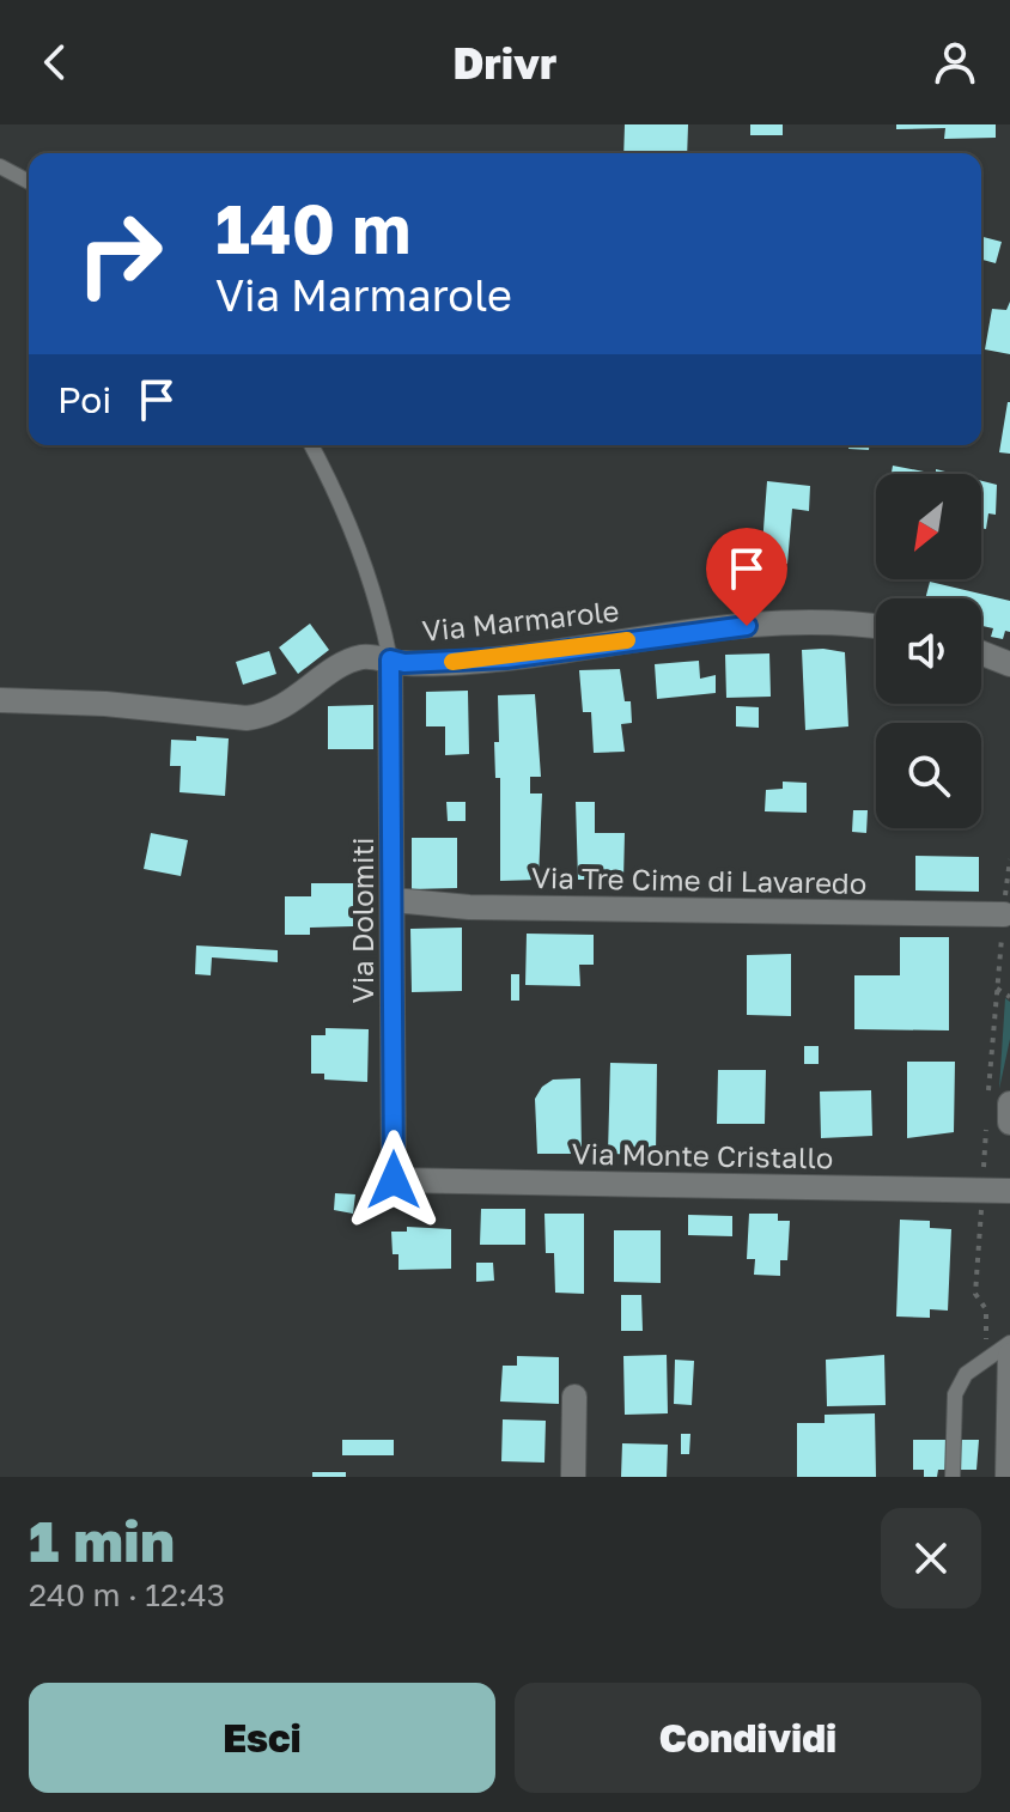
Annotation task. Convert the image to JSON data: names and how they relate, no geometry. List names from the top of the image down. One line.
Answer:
{"streets":{"street":["Via Marmarole","Via Tre Cime di Lavaredo","Via Dolomiti","Via Monte Cristallo"]},"crossings":[["Via Marmarole","Via Dolomiti"],["Via Tre Cime di Lavaredo","Via Dolomiti"],["Via Dolomiti","Via Monte Cristallo"]],"north":"bottom left","page":{"header":"Drivr","turn":["140 m","Via Marmarole"],"then":"Poi","heading":["1 min","240 m · 12:43"],"buttons":["Esci","Condividi"]}}
